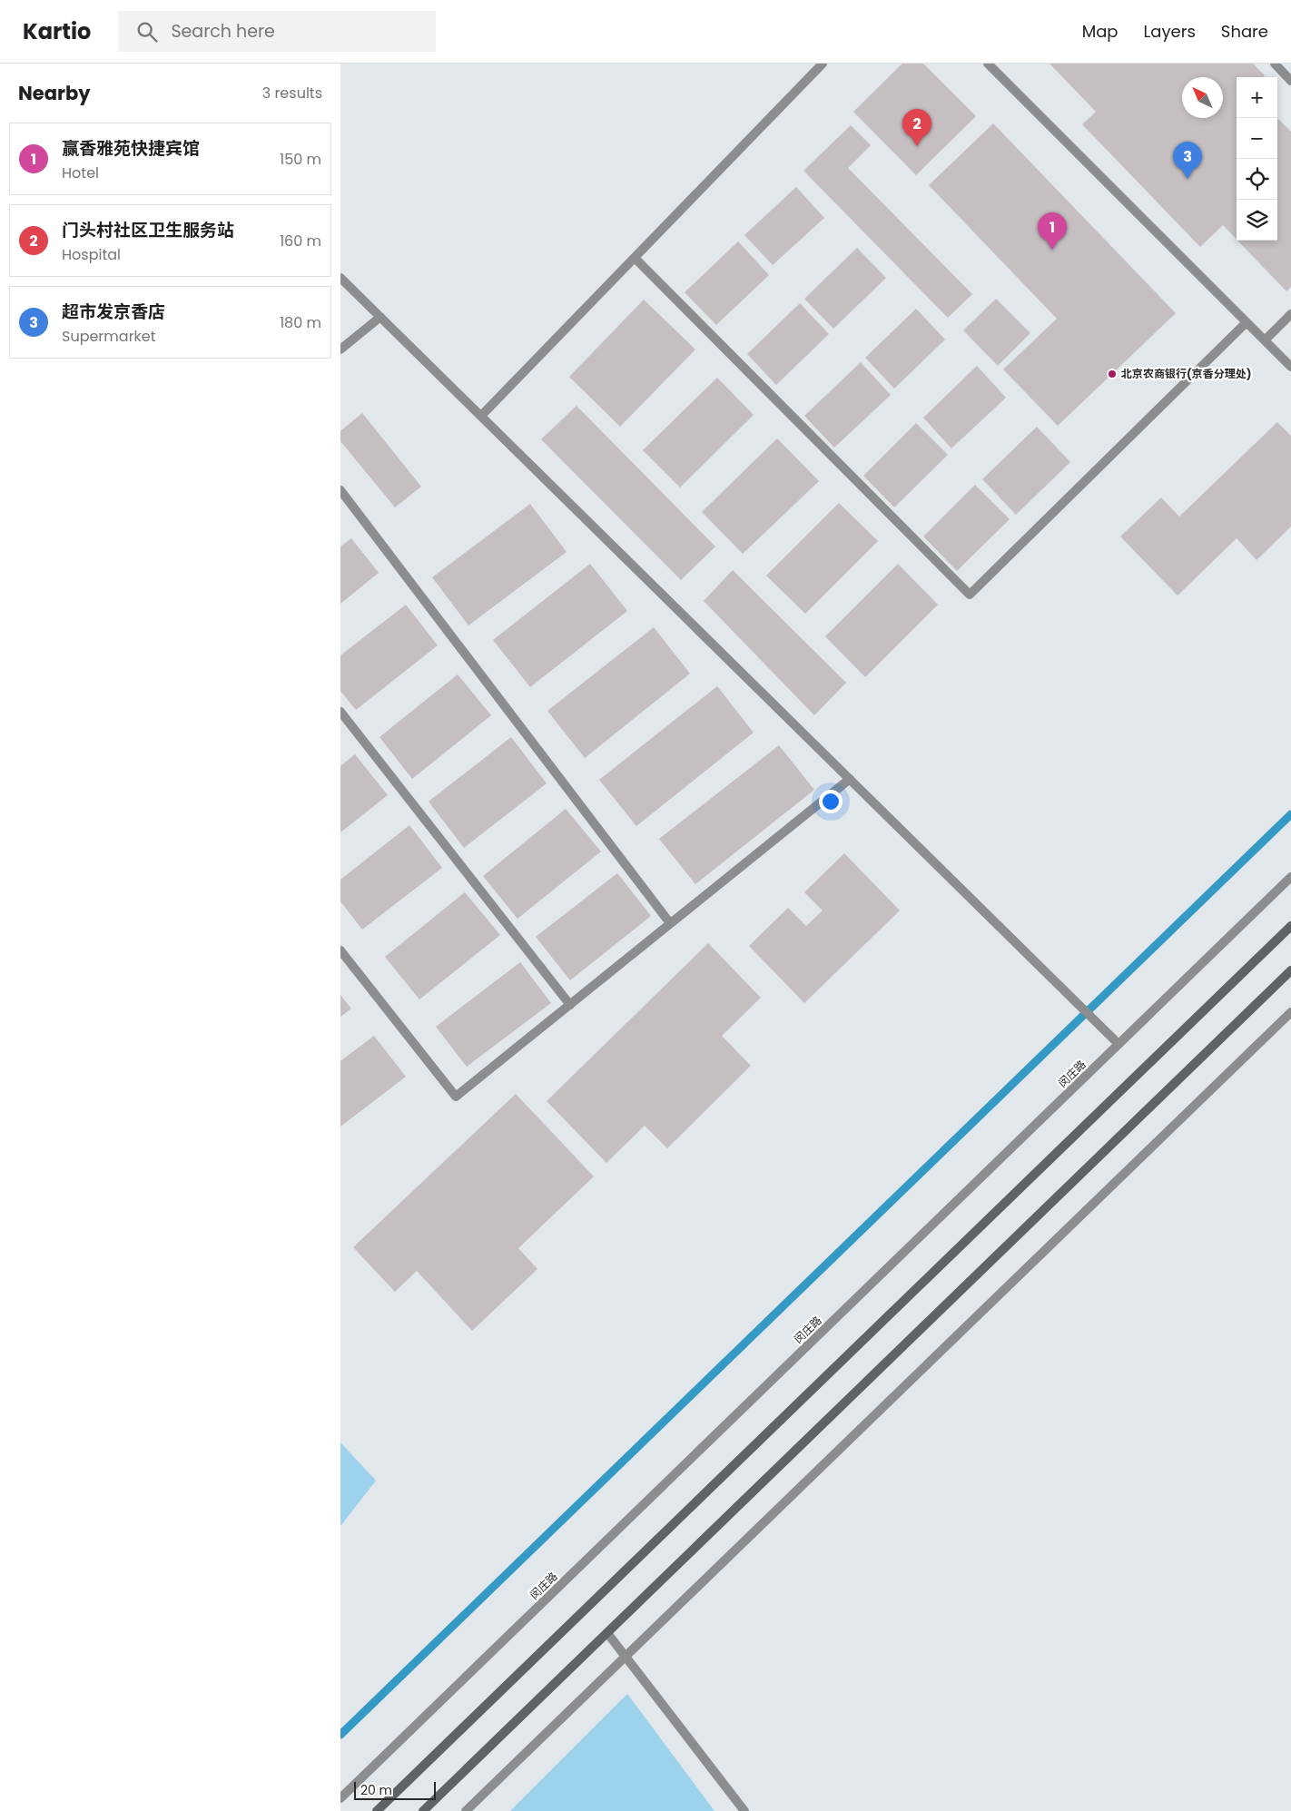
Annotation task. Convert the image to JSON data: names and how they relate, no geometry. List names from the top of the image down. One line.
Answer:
{"streets":{"street":["闵庄路"]},"places":["北京农商银行(京香分理处)"],"scale_bar":"20 m","north":"top left","page":{"header":"Kartio","search":"Search here","nav":["Map","Layers","Share"],"heading":["Nearby","3 results"],"map_buttons":["+","−"],"pins":["2","3","1"],"list":[{"mark":"1","name":"赢香雅苑快捷宾馆","note":"Hotel","value":"150 m"},{"mark":"2","name":"门头村社区卫生服务站","note":"Hospital","value":"160 m"},{"mark":"3","name":"超市发京香店","note":"Supermarket","value":"180 m"}],"scale":"20 m"}}
